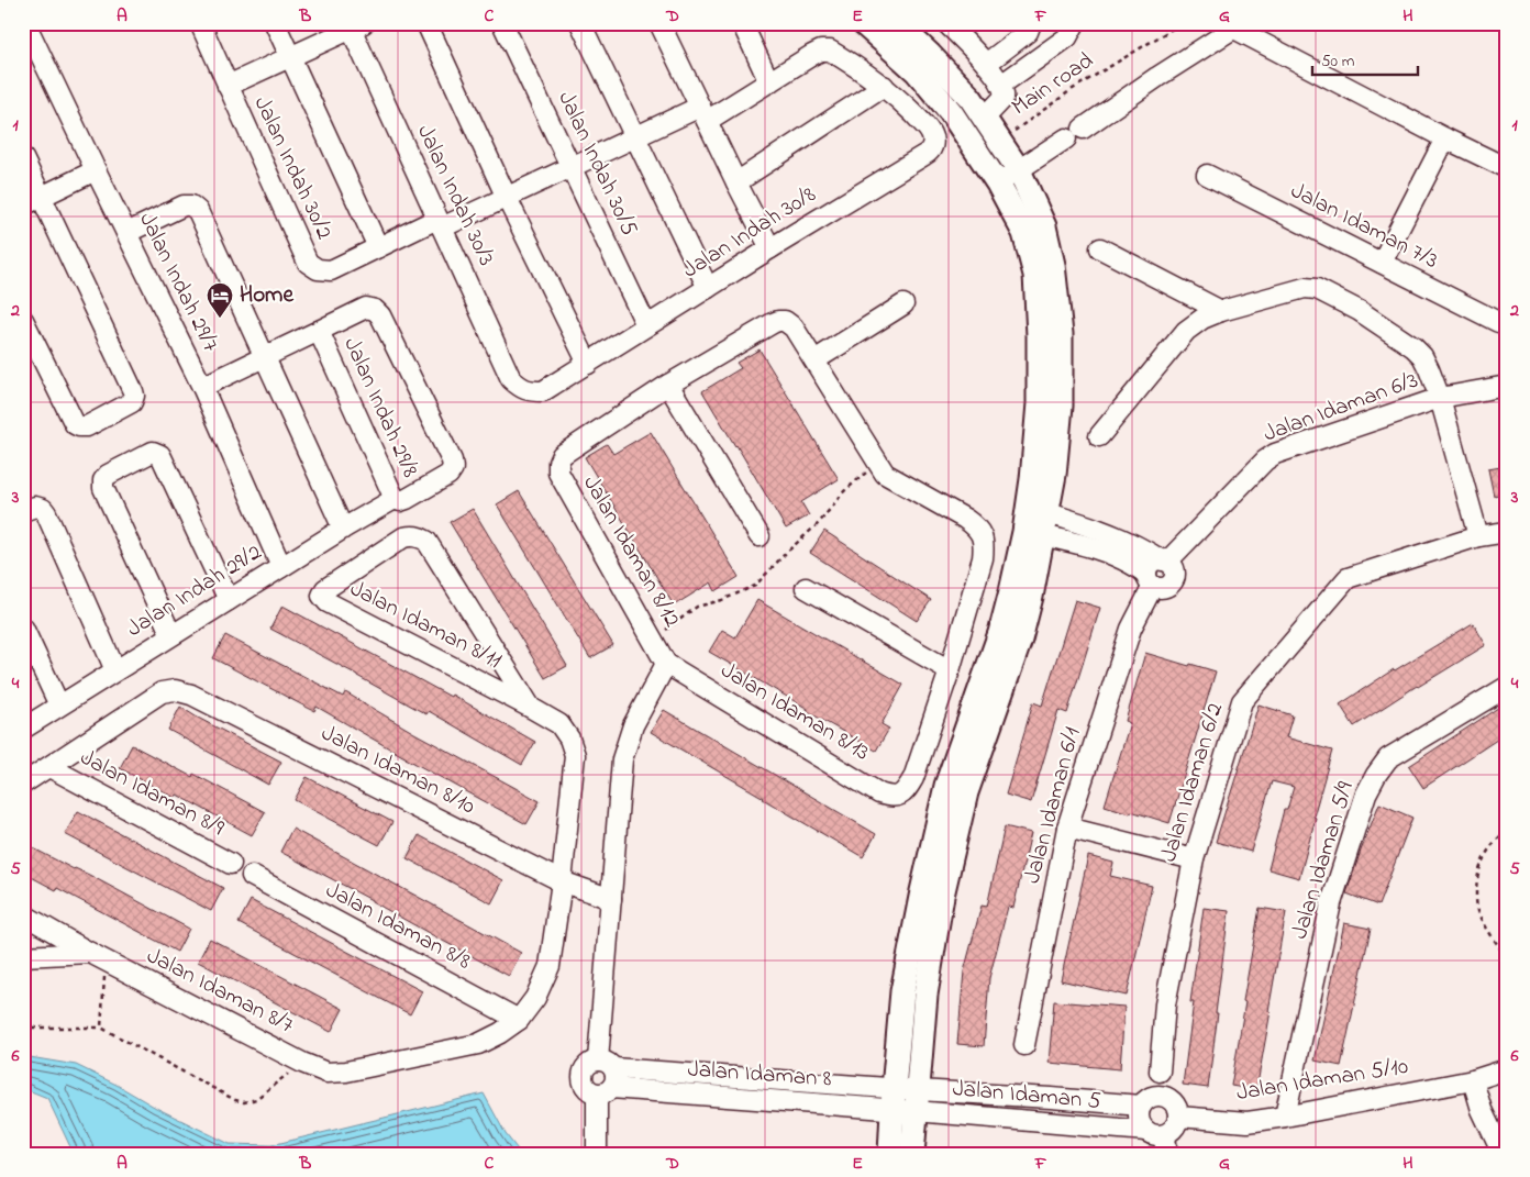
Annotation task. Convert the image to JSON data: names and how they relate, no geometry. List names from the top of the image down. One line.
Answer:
{"streets":{"street":["Jalan Indah 30/5","Jalan Indah 30/2","Jalan Indah 30/3","Jalan Idaman 7/3","Jalan Indah 30/8","Jalan Indah 29/7","Jalan Indah 29/8","Jalan Idaman 6/3","Jalan Idaman 8/12","Jalan Indah 29/2","Jalan Idaman 8/11","Jalan Idaman 8/13","Jalan Idaman 8/10","Jalan Idaman 6/2","Jalan Idaman 8/9","Jalan Idaman 6/1","Jalan Idaman 5/9","Jalan Idaman 8/8","Jalan Idaman 8/7","Jalan Idaman 8","Jalan Idaman 5/10","Jalan Idaman 5"],"path":["Main road"]},"crossings":[["Jalan Indah 30/5","Jalan Indah 30/2"],["Jalan Indah 30/5","Jalan Indah 30/8"],["Jalan Indah 30/2","Jalan Indah 30/3"],["Jalan Indah 30/2","Jalan Indah 30/8"],["Jalan Indah 30/3","Jalan Indah 30/8"],["Jalan Indah 29/7","Jalan Indah 29/8"],["Jalan Indah 29/7","Jalan Indah 29/2"],["Jalan Indah 29/8","Jalan Indah 29/2"],["Jalan Idaman 8/12","Jalan Idaman 8/13"],["Jalan Idaman 8/11","Jalan Idaman 8/10"],["Jalan Idaman 8/10","Jalan Idaman 8/9"],["Jalan Idaman 5/9","Jalan Idaman 5/10"],["Jalan Idaman 8/8","Jalan Idaman 8/7"],["Jalan Idaman 8","Jalan Idaman 5"],["Jalan Idaman 5/10","Jalan Idaman 5"]],"places":{"hotel":["Home"]},"scale_bar":"50 m","grid":{"columns":["A","B","C","D","E","F","G","H"],"rows":["1","2","3","4","5","6"]}}
